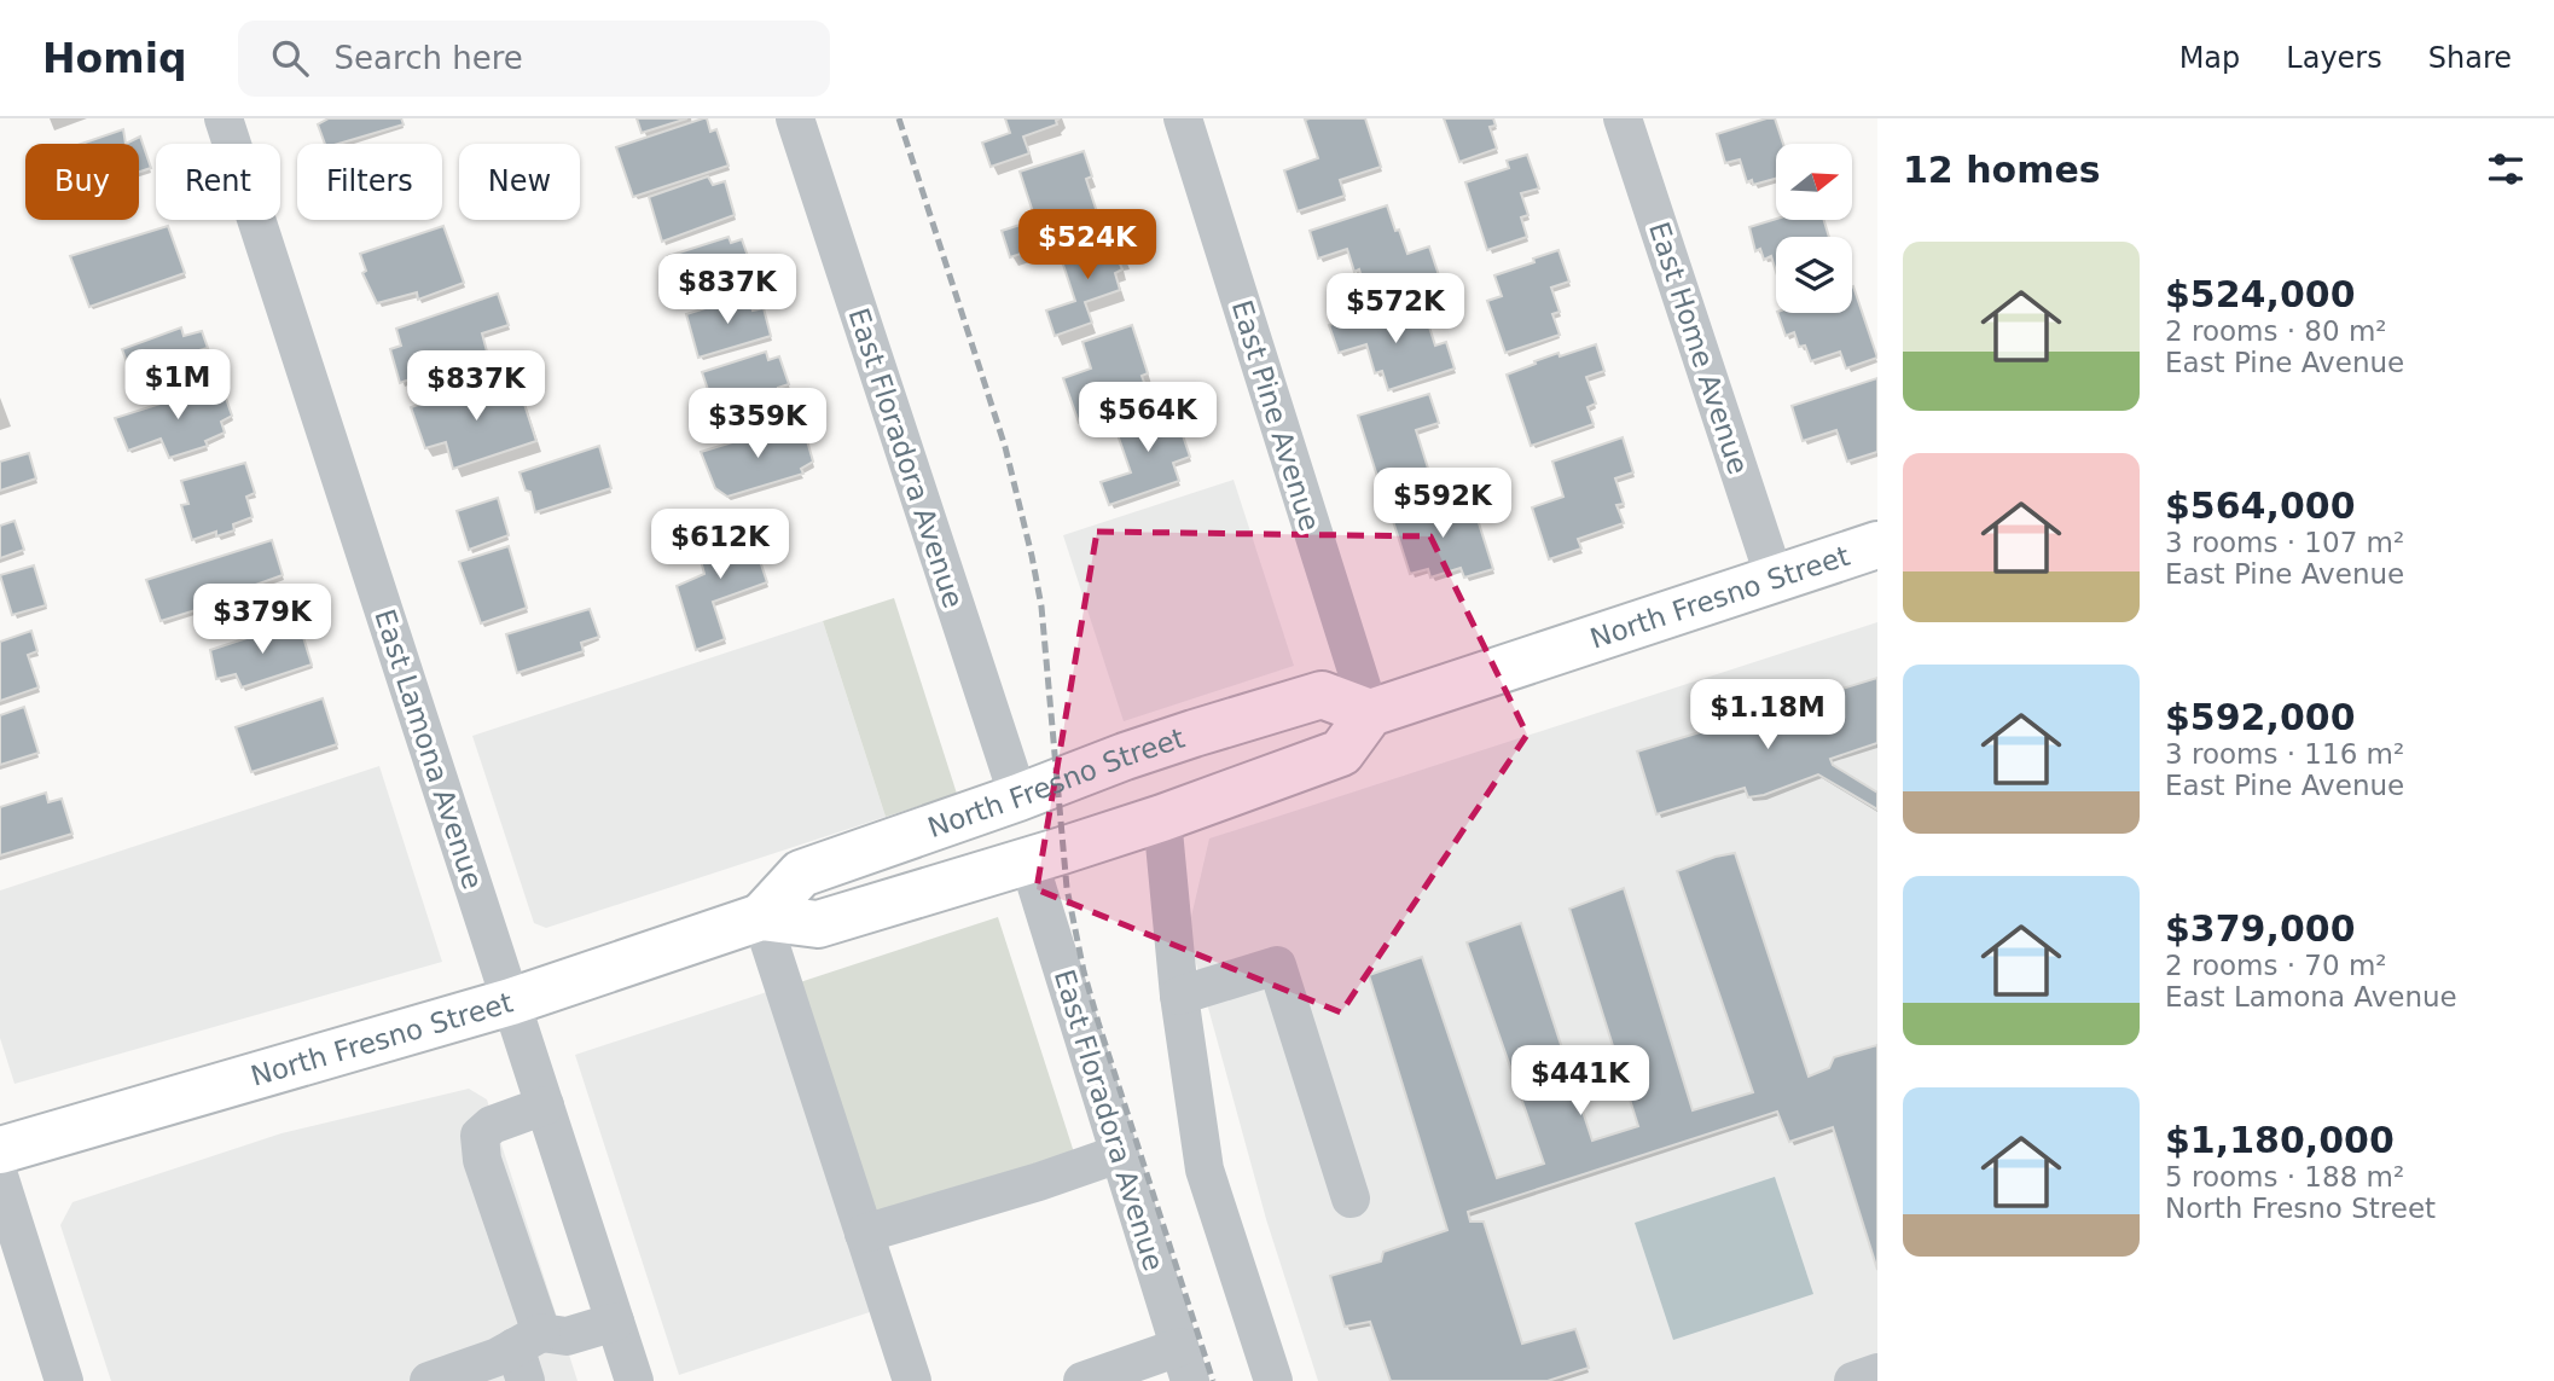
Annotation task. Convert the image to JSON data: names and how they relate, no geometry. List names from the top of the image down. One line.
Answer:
{"streets":{"main road":["North Fresno Street"],"street":["East Home Avenue","East Pine Avenue","East Floradora Avenue","East Lamona Avenue"]},"crossings":[["East Home Avenue","North Fresno Street"],["East Pine Avenue","North Fresno Street"],["East Floradora Avenue","North Fresno Street"],["North Fresno Street","East Lamona Avenue"]],"north":"right","page":{"header":"Homiq","search":"Search here","nav":["Map","Layers","Share"],"heading":"12 homes","chip":["Buy","Rent","Filters","New"],"price":["$524K","$837K","$572K","$1M","$837K","$564K","$359K","$592K","$612K","$379K","$1.18M","$441K"],"list":[{"name":"$524,000","note":"2 rooms · 80 m² · East Pine Avenue"},{"name":"$564,000","note":"3 rooms · 107 m² · East Pine Avenue"},{"name":"$592,000","note":"3 rooms · 116 m² · East Pine Avenue"},{"name":"$379,000","note":"2 rooms · 70 m² · East Lamona Avenue"},{"name":"$1,180,000","note":"5 rooms · 188 m² · North Fresno Street"}]}}
